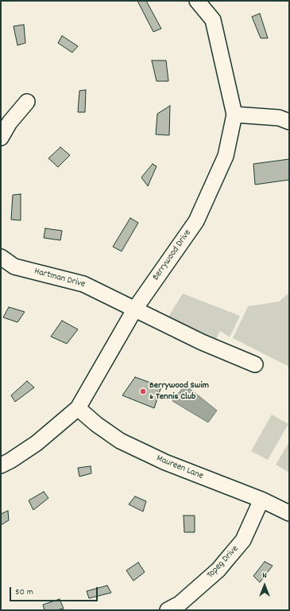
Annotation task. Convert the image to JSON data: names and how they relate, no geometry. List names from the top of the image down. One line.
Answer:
{"streets":{"street":["Berrywood Drive","Hartman Drive","Maureen Lane","Topeg Drive"]},"crossings":[["Berrywood Drive","Hartman Drive"],["Berrywood Drive","Maureen Lane"],["Maureen Lane","Topeg Drive"]],"places":["Berrywood Swim & Tennis Club"],"scale_bar":"50 m","north":"top"}
